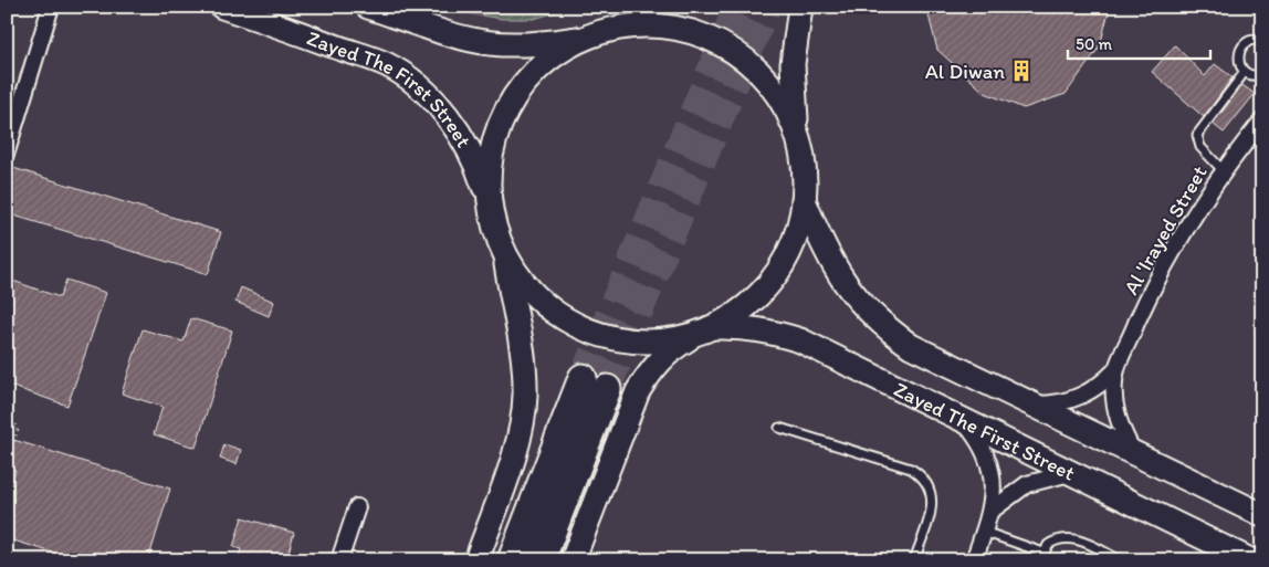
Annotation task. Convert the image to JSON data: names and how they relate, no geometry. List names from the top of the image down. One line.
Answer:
{"streets":{"main road":["Zayed The First Street"],"street":["Al 'Irayed Street"]},"crossings":[["Zayed The First Street","Al 'Irayed Street"]],"places":{"building":["Al Diwan"]},"scale_bar":"50 m"}
